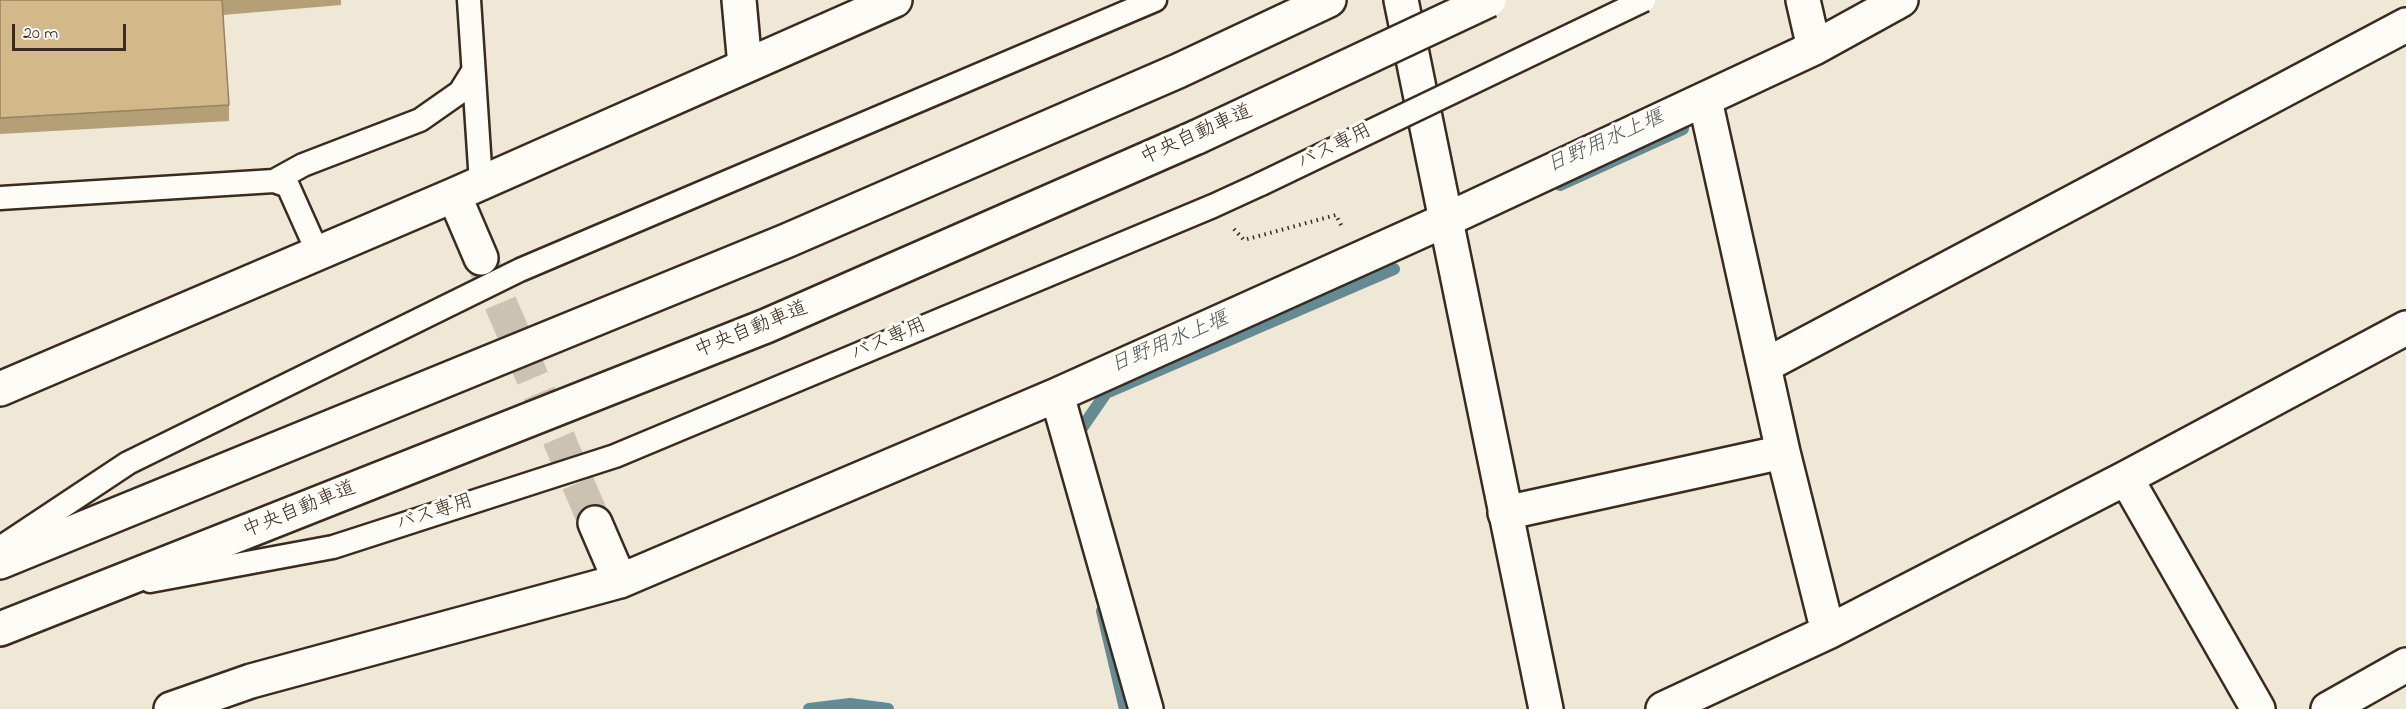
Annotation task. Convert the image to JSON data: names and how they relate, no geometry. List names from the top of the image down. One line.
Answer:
{"streets":{"main road":["中央自動車道"],"lane":["バス専用"]},"crossings":[["中央自動車道","バス専用"]],"water":["日野用水上堰"],"scale_bar":"20 m"}
